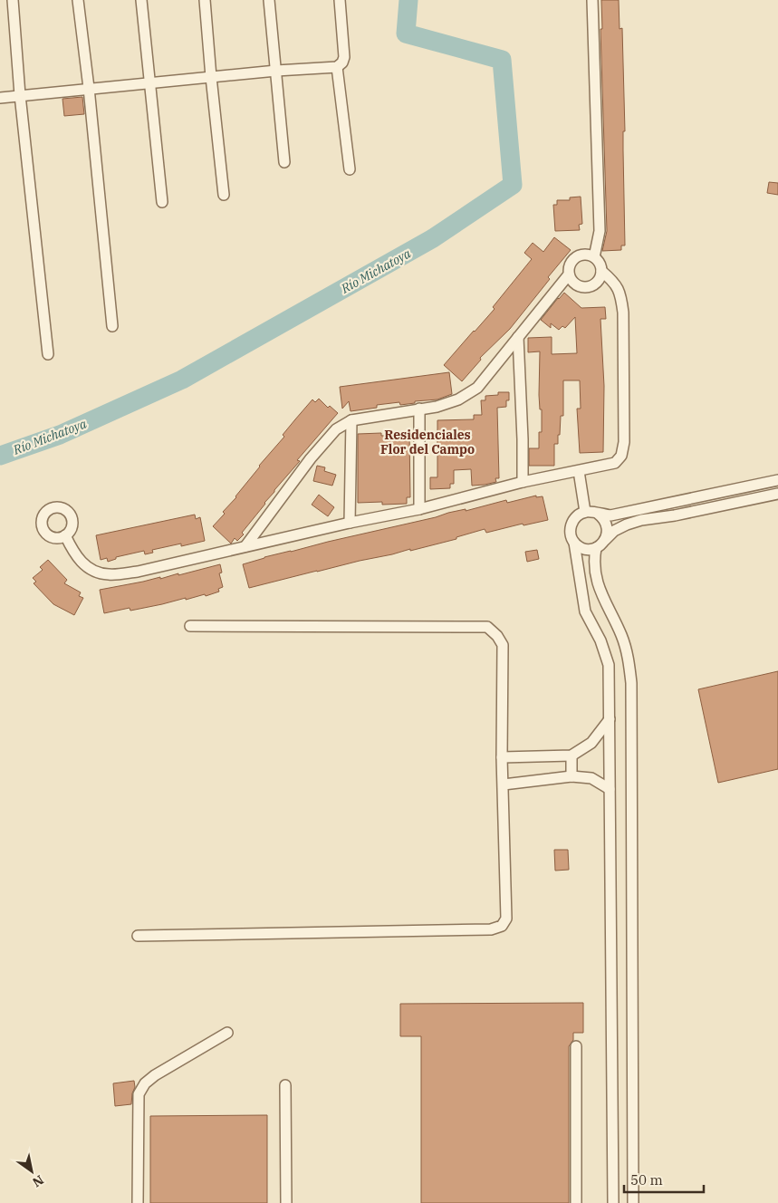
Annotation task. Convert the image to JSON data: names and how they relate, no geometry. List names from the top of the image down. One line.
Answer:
{"districts":["Residenciales Flor del Campo"],"water":["Río Michatoya"],"scale_bar":"50 m","north":"bottom right"}
